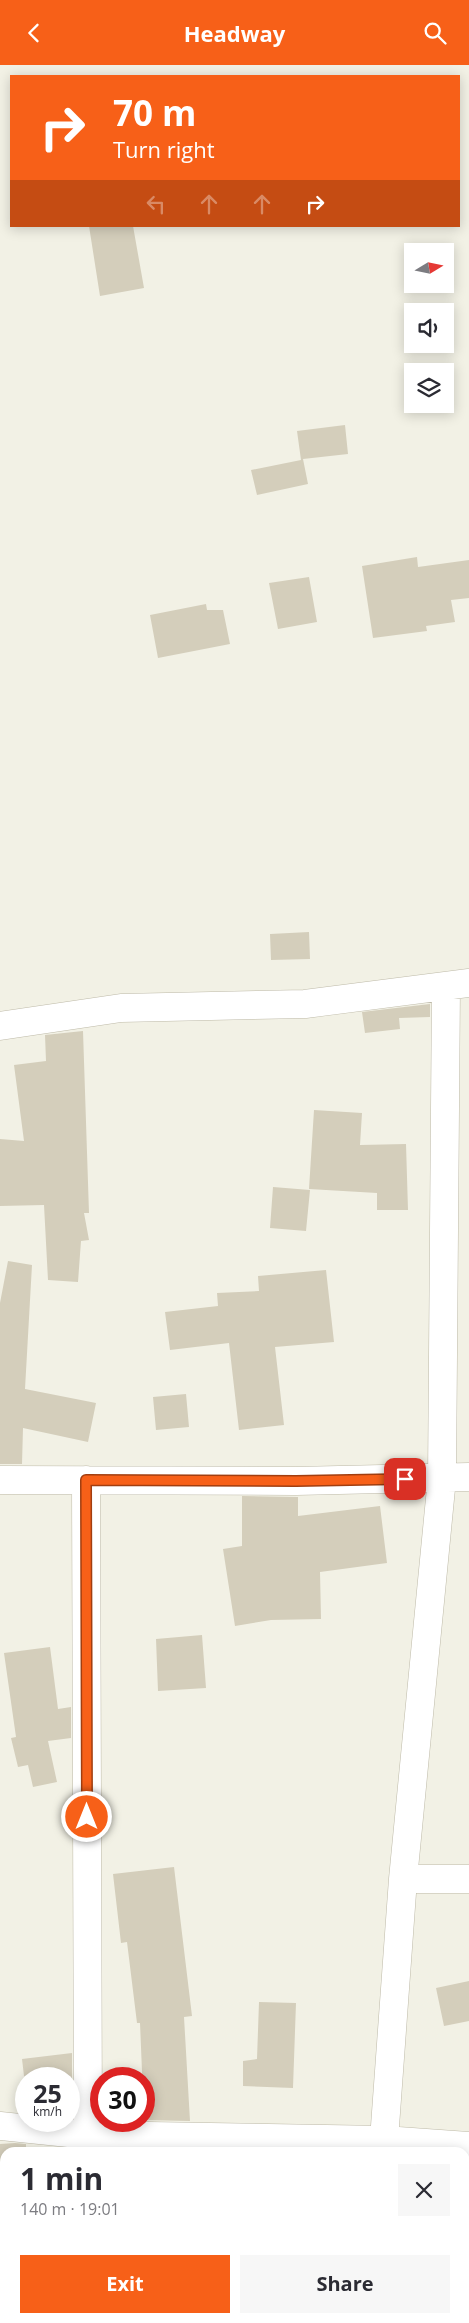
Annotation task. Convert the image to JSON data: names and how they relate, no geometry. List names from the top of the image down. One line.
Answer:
{"north":"right","page":{"header":"Headway","turn":["70 m","Turn right"],"speed":"25 km/h","limit":"30","heading":["1 min","140 m · 19:01"],"buttons":["Exit","Share"]}}
